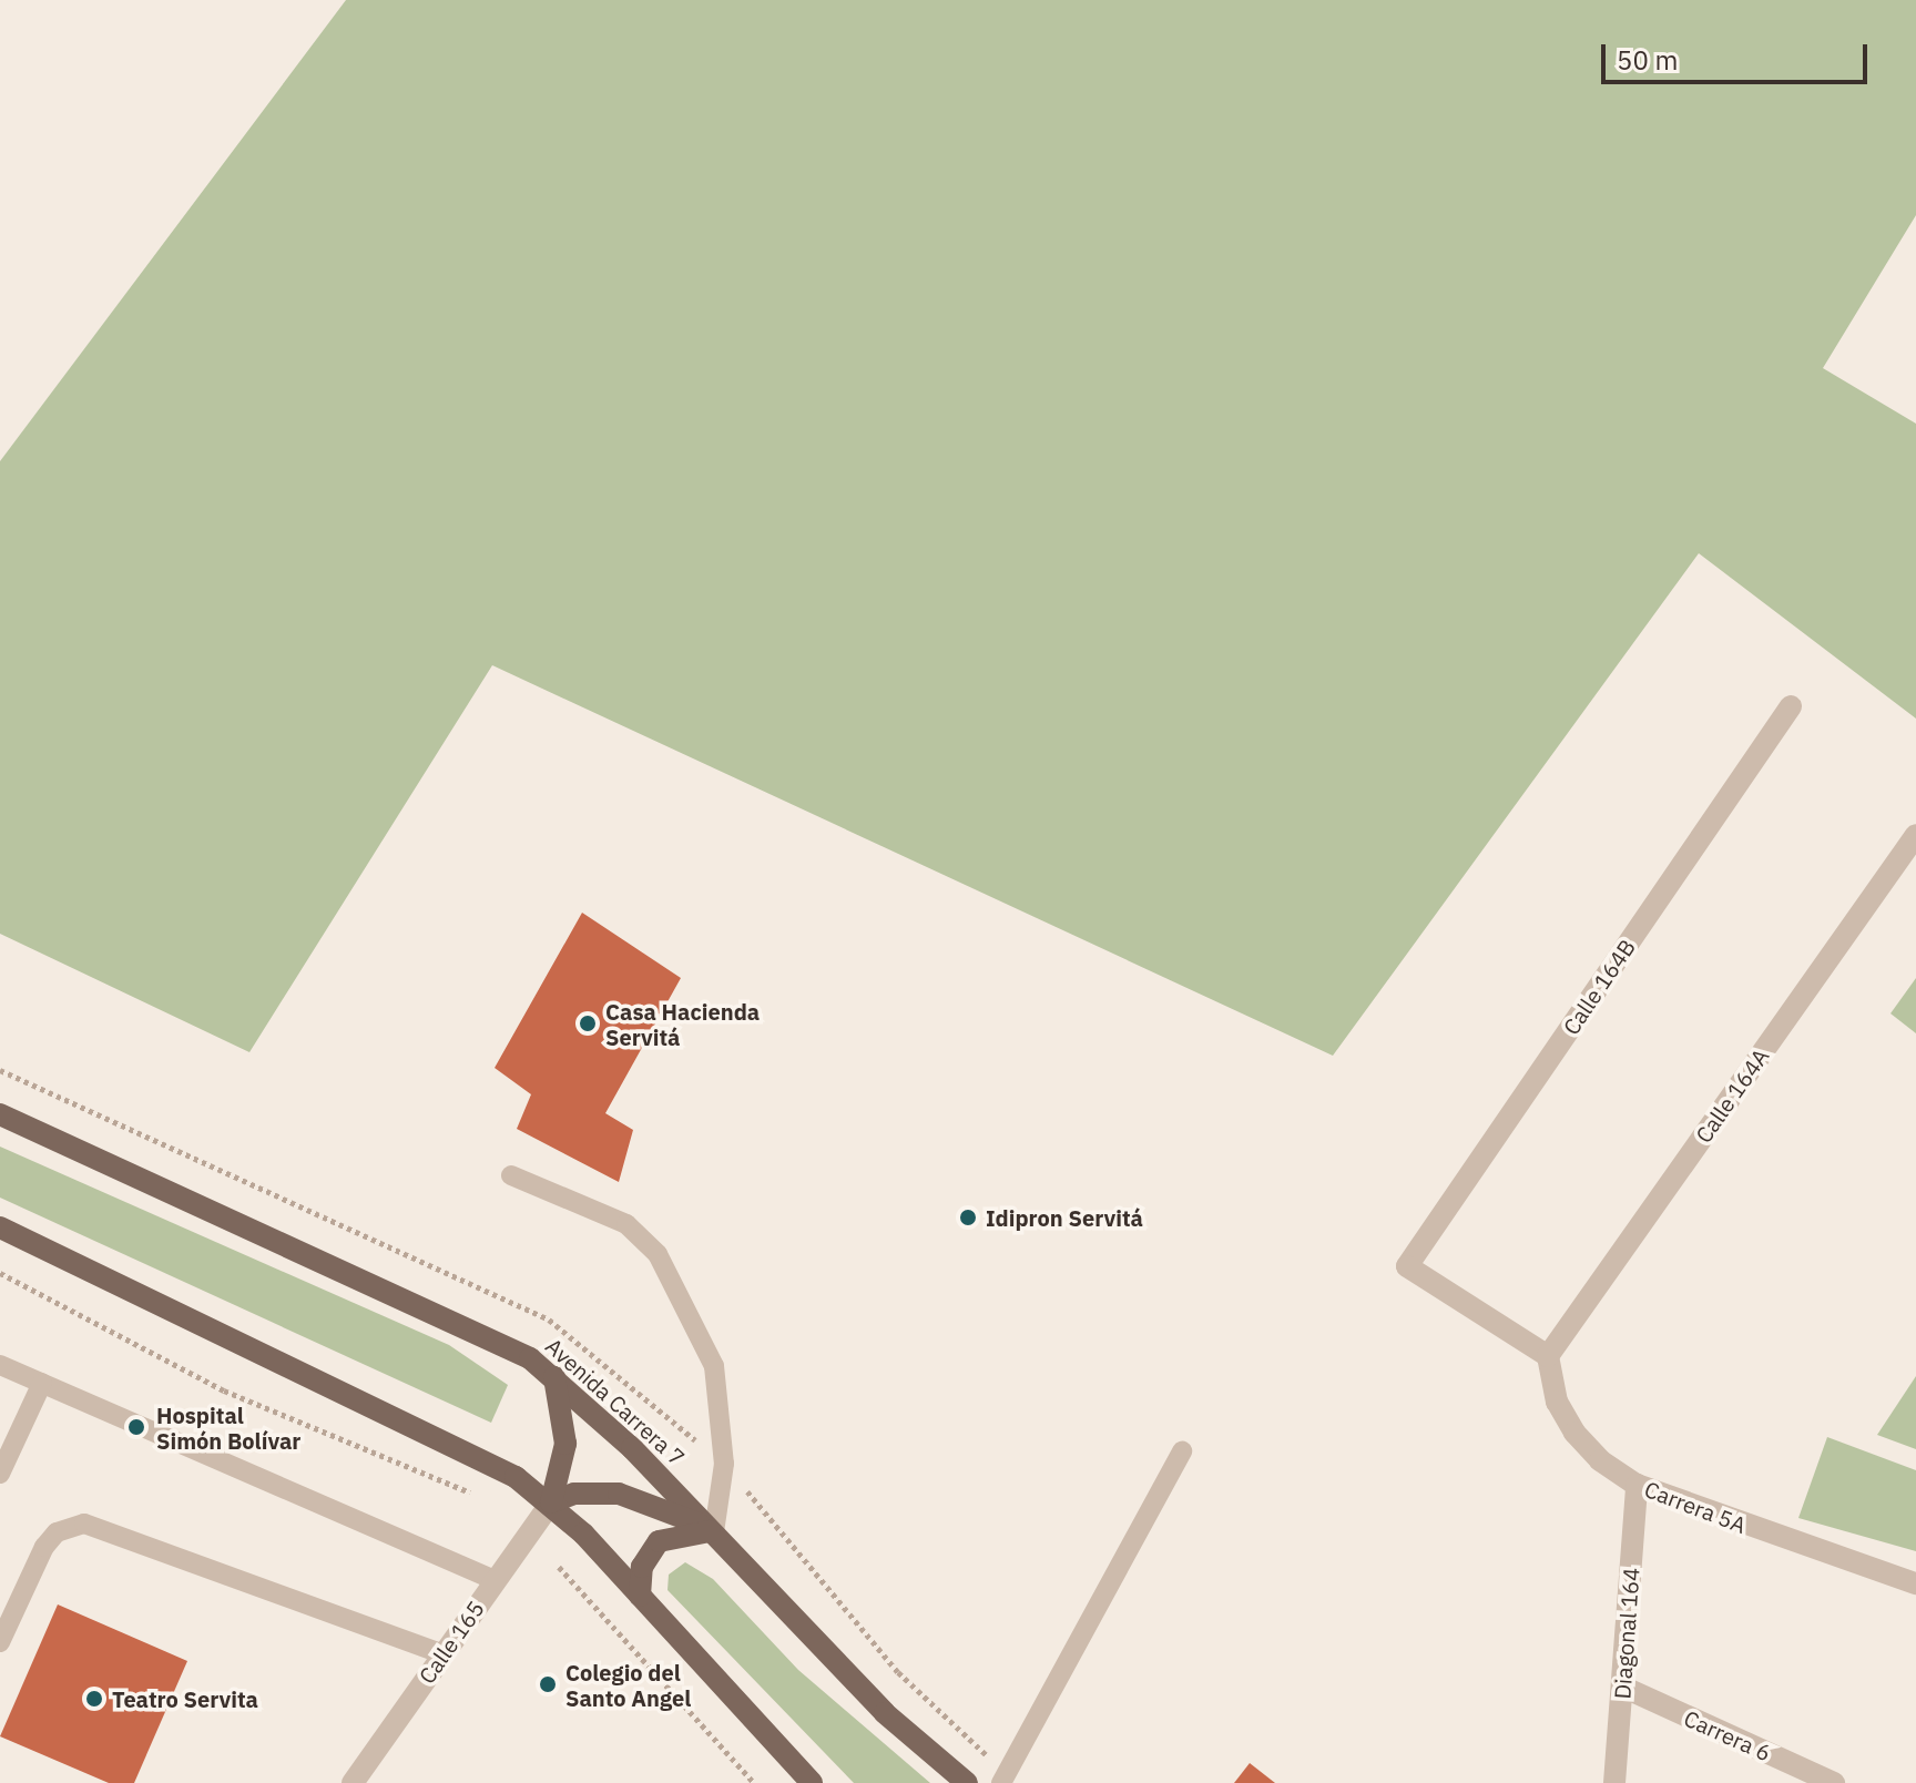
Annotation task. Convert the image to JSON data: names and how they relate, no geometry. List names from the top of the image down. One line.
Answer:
{"streets":{"main road":["Avenida Carrera 7"],"street":["Calle 164B","Calle 164A","Carrera 5A","Diagonal 164","Calle 165","Carrera 6"]},"crossings":[["Calle 164B","Calle 164A"],["Calle 164B","Carrera 5A"],["Calle 164A","Carrera 5A"],["Carrera 5A","Diagonal 164"],["Diagonal 164","Carrera 6"]],"places":["Casa Hacienda Servitá","Idipron Servitá","Hospital Simón Bolívar","Colegio del Santo Angel","Teatro Servita"],"scale_bar":"50 m"}
